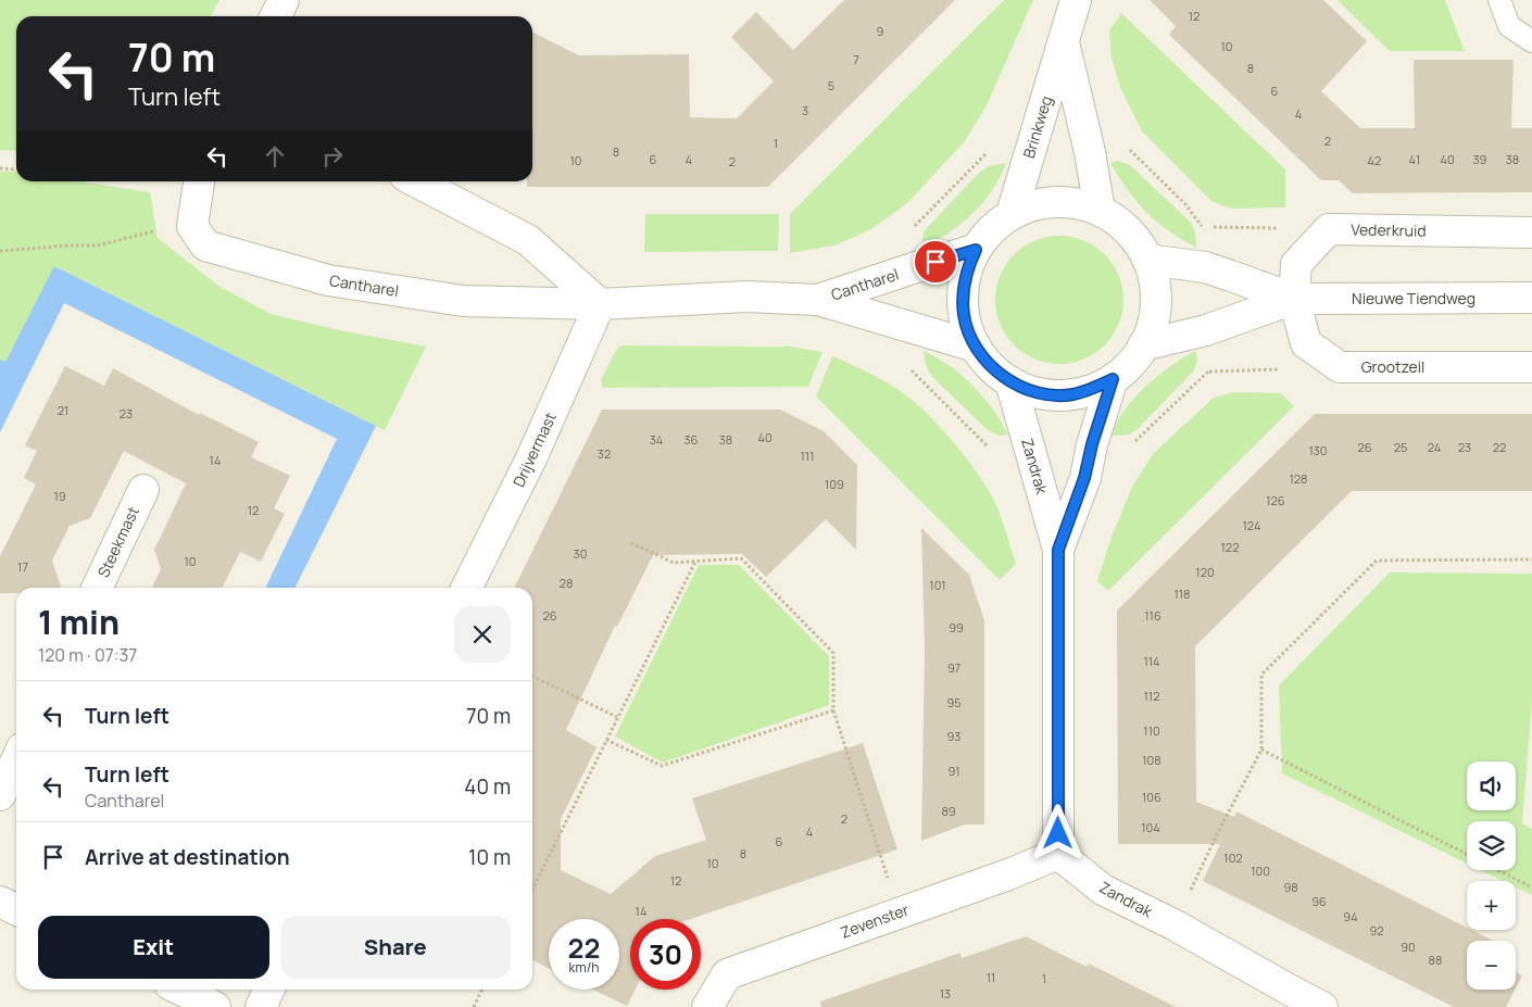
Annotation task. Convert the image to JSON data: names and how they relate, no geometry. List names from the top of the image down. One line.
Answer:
{"streets":{"street":["Brinkweg","Vederkruid","Cantharel","Nieuwe Tiendweg","Grootzeil","Drijvermast","Zandrak","Steekmast","Zevenster"]},"crossings":[["Brinkweg","Cantharel"],["Brinkweg","Nieuwe Tiendweg"],["Brinkweg","Zandrak"],["Vederkruid","Nieuwe Tiendweg"],["Vederkruid","Grootzeil"],["Cantharel","Nieuwe Tiendweg"],["Cantharel","Drijvermast"],["Cantharel","Zandrak"],["Nieuwe Tiendweg","Grootzeil"],["Nieuwe Tiendweg","Zandrak"],["Zandrak","Zevenster"]],"house_numbers":["12","9","10","7","8","5","6","3","4","2","1","8","6","4","41","40","39","38","10","42","2","21","23","40","34","36","38","26","25","24","23","22","130","32","111","14","128","109","19","126","12","124","122","30","10","17","120","28","101","118","26","116","99","114","97","112","95","110","93","108","91","106","89","2","104","4","6","8","102","10","100","12","98","96","14","94","92","90","88","11","1","13"],"page":{"turn":["70 m","Turn left"],"heading":["1 min","120 m · 07:37"],"list":[{"name":"Turn left","value":"70 m"},{"name":"Turn left","note":"Cantharel","value":"40 m"},{"name":"Arrive at destination","value":"10 m"}],"map_buttons":["+","−"],"buttons":["Exit","Share"],"speed":"22 km/h","limit":"30"}}
